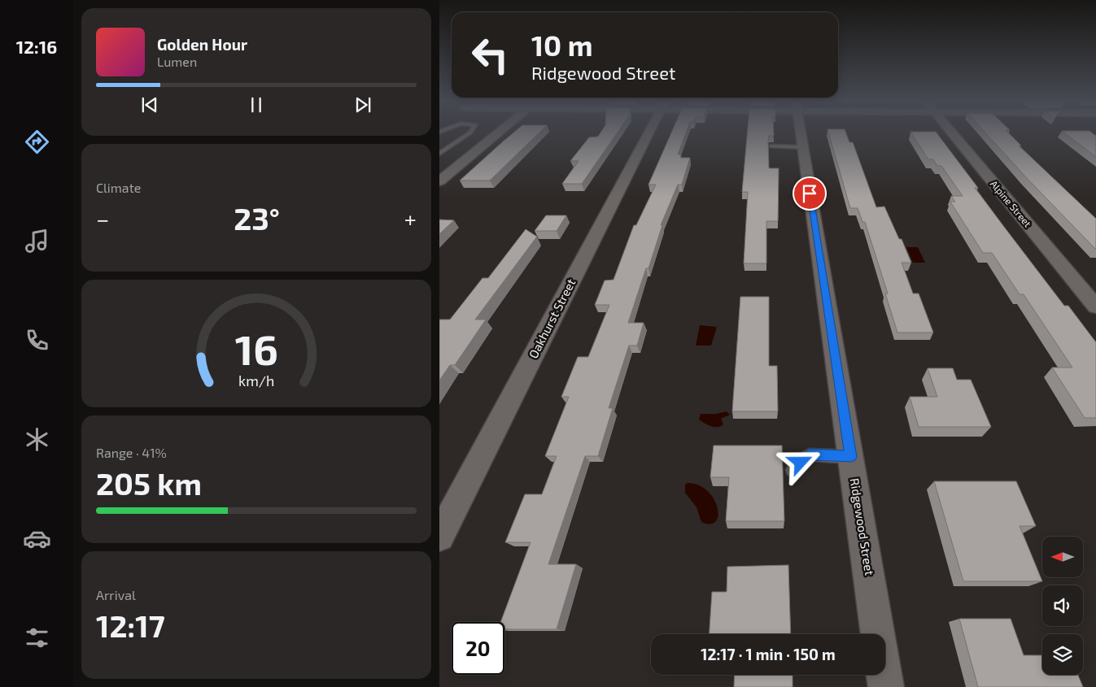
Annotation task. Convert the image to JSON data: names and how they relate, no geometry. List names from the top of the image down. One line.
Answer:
{"streets":{"street":["Alpine Street","Oakhurst Street","Ridgewood Street"]},"north":"left","page":{"tabs":"12:16","turn":["10 m","Ridgewood Street"],"song":["Golden Hour","Lumen"],"tile":["Climate",["Range · 41%","205 km"],["Arrival","12:17"]],"heat":["−","23°","+"],"limit":"20","trip":"12:17 · 1 min · 150 m","gauge":["16","km/h"]}}
